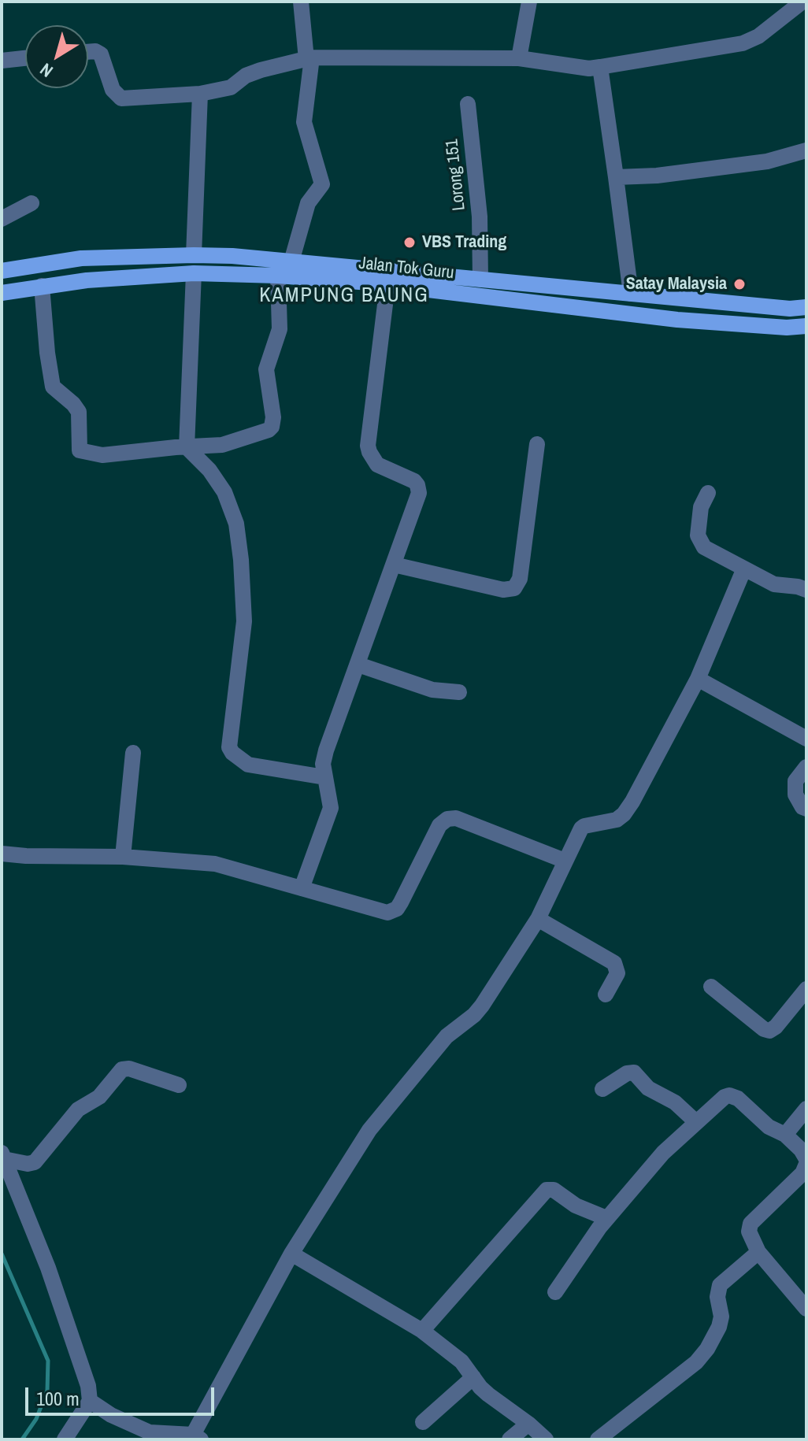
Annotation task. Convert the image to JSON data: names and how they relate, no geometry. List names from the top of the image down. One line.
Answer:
{"streets":{"main road":["Jalan Tok Guru"],"street":["Lorong 151"]},"crossings":[["Lorong 151","Jalan Tok Guru"]],"districts":["KAMPUNG BAUNG"],"places":["VBS Trading","Satay Malaysia"],"scale_bar":"100 m","north":"bottom left"}
